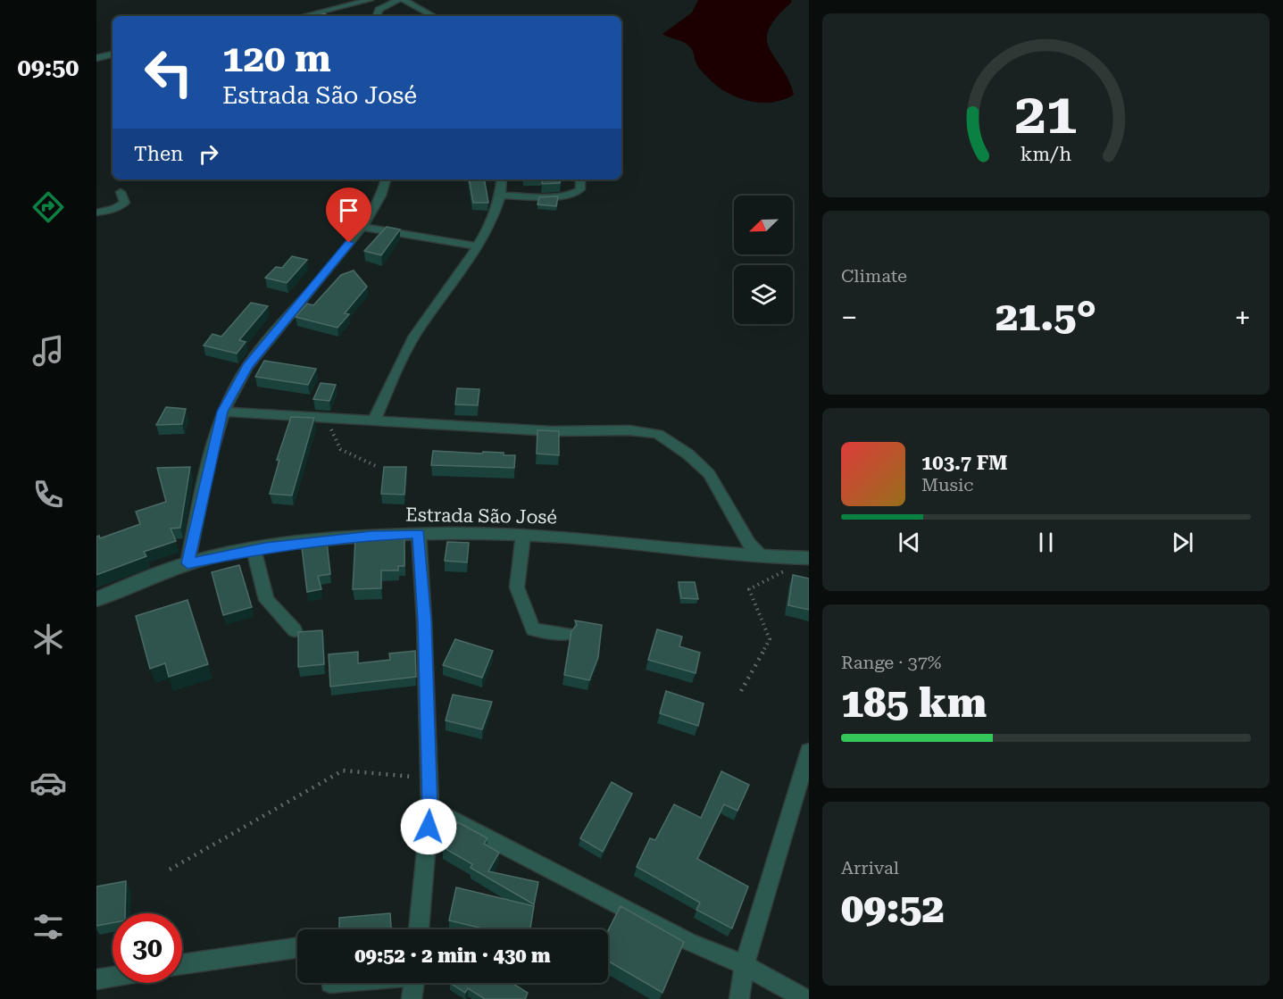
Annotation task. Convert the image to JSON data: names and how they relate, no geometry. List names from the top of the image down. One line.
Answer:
{"streets":{"street":["Estrada São José"]},"north":"bottom left","page":{"tabs":"09:50","turn":["120 m","Estrada São José"],"then":"Then","tile":["Climate",["Range · 37%","185 km"],["Arrival","09:52"]],"heat":["−","21.5°","+"],"song":["103.7 FM","Music"],"limit":"30","trip":"09:52 · 2 min · 430 m","gauge":["21","km/h"]}}
